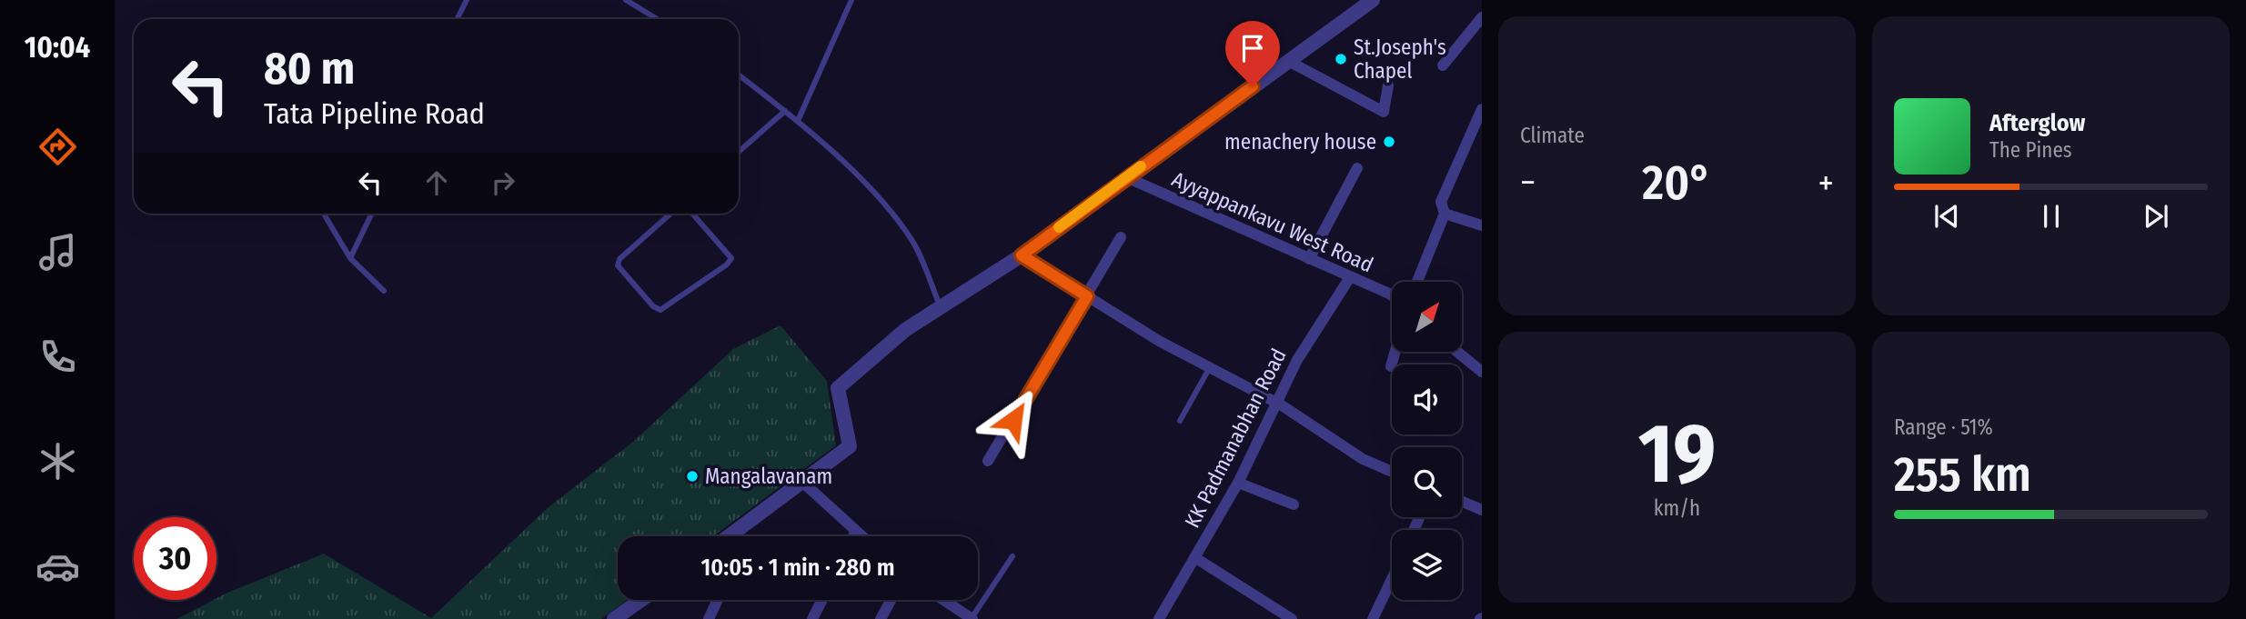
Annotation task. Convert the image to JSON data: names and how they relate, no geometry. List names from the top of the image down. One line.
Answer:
{"streets":{"street":["Ayyappankavu West Road","KK Padmanabhan Road"]},"crossings":[["Ayyappankavu West Road","KK Padmanabhan Road"]],"places":["St.Joseph's Chapel","menachery house","Mangalavanam"],"north":"top right","page":{"tabs":"10:04","tile":["Climate",["19","km/h"],["Range · 51%","255 km"]],"turn":["80 m","Tata Pipeline Road"],"song":["Afterglow","The Pines"],"heat":["−","20°","+"],"limit":"30","trip":"10:05 · 1 min · 280 m"}}
